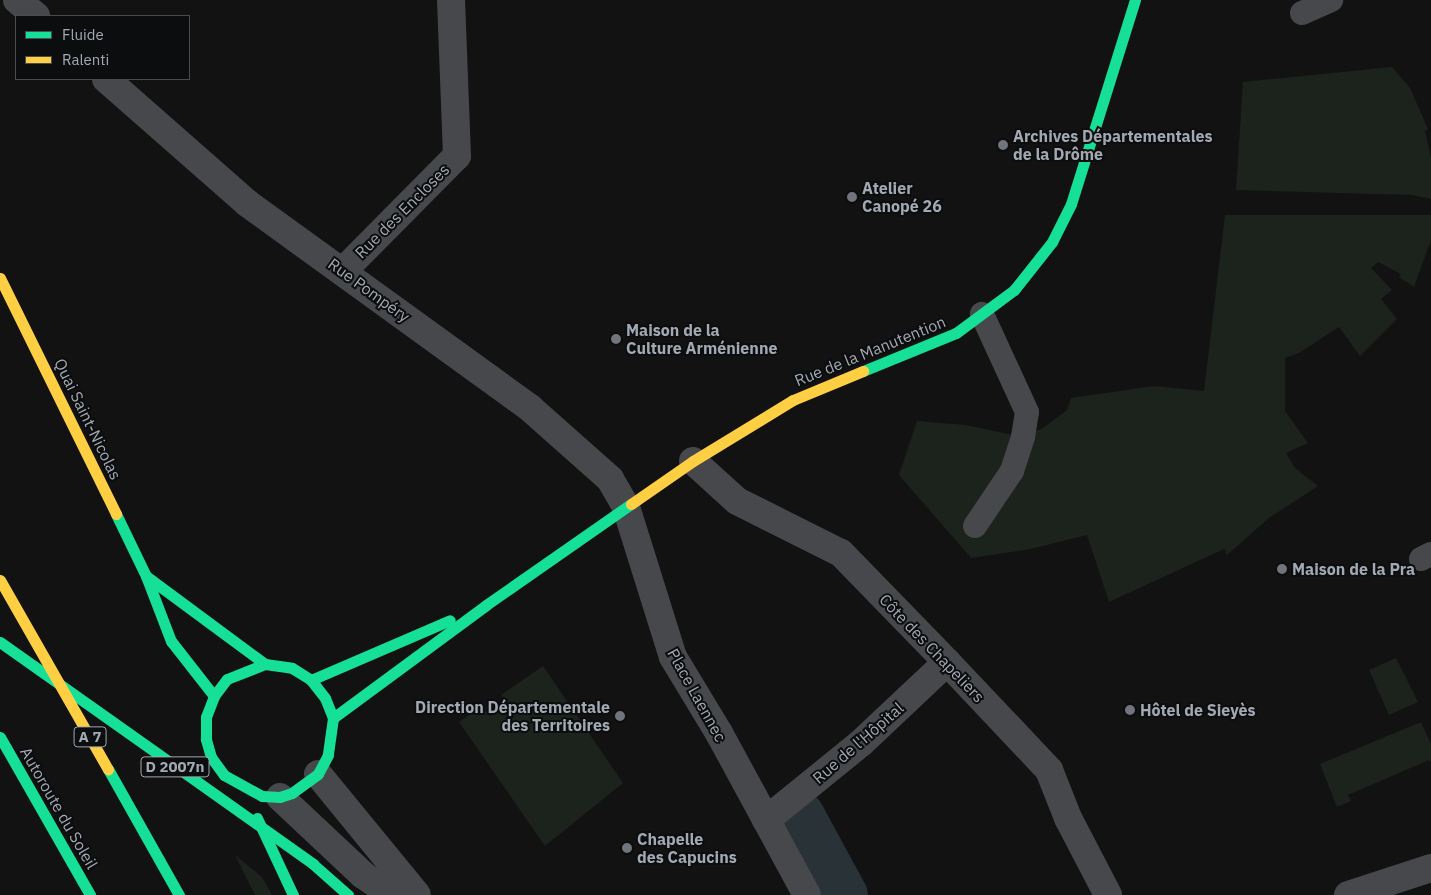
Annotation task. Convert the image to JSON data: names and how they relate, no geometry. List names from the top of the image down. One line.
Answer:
{"streets":{"main road":["Rue de la Manutention","Quai Saint-Nicolas","A 7","D 2007n","Autoroute du Soleil"],"street":["Rue des Encloses","Rue Pompéry","Côte des Chapeliers","Place Laennec","Rue de l'Hôpital"]},"crossings":[["Rue des Encloses","Rue Pompéry"],["Rue Pompéry","Rue de la Manutention"],["Rue Pompéry","Place Laennec"],["Rue de la Manutention","Côte des Chapeliers"],["Rue de la Manutention","Place Laennec"],["Côte des Chapeliers","Rue de l'Hôpital"],["Place Laennec","Rue de l'Hôpital"]],"places":["Archives Départementales de la Drôme","Atelier Canopé 26","Maison de la Culture Arménienne","Maison de la Pra","Hôtel de Sieyès","Direction Départementale des Territoires","Chapelle des Capucins"],"legend":["Fluide","Ralenti"]}
